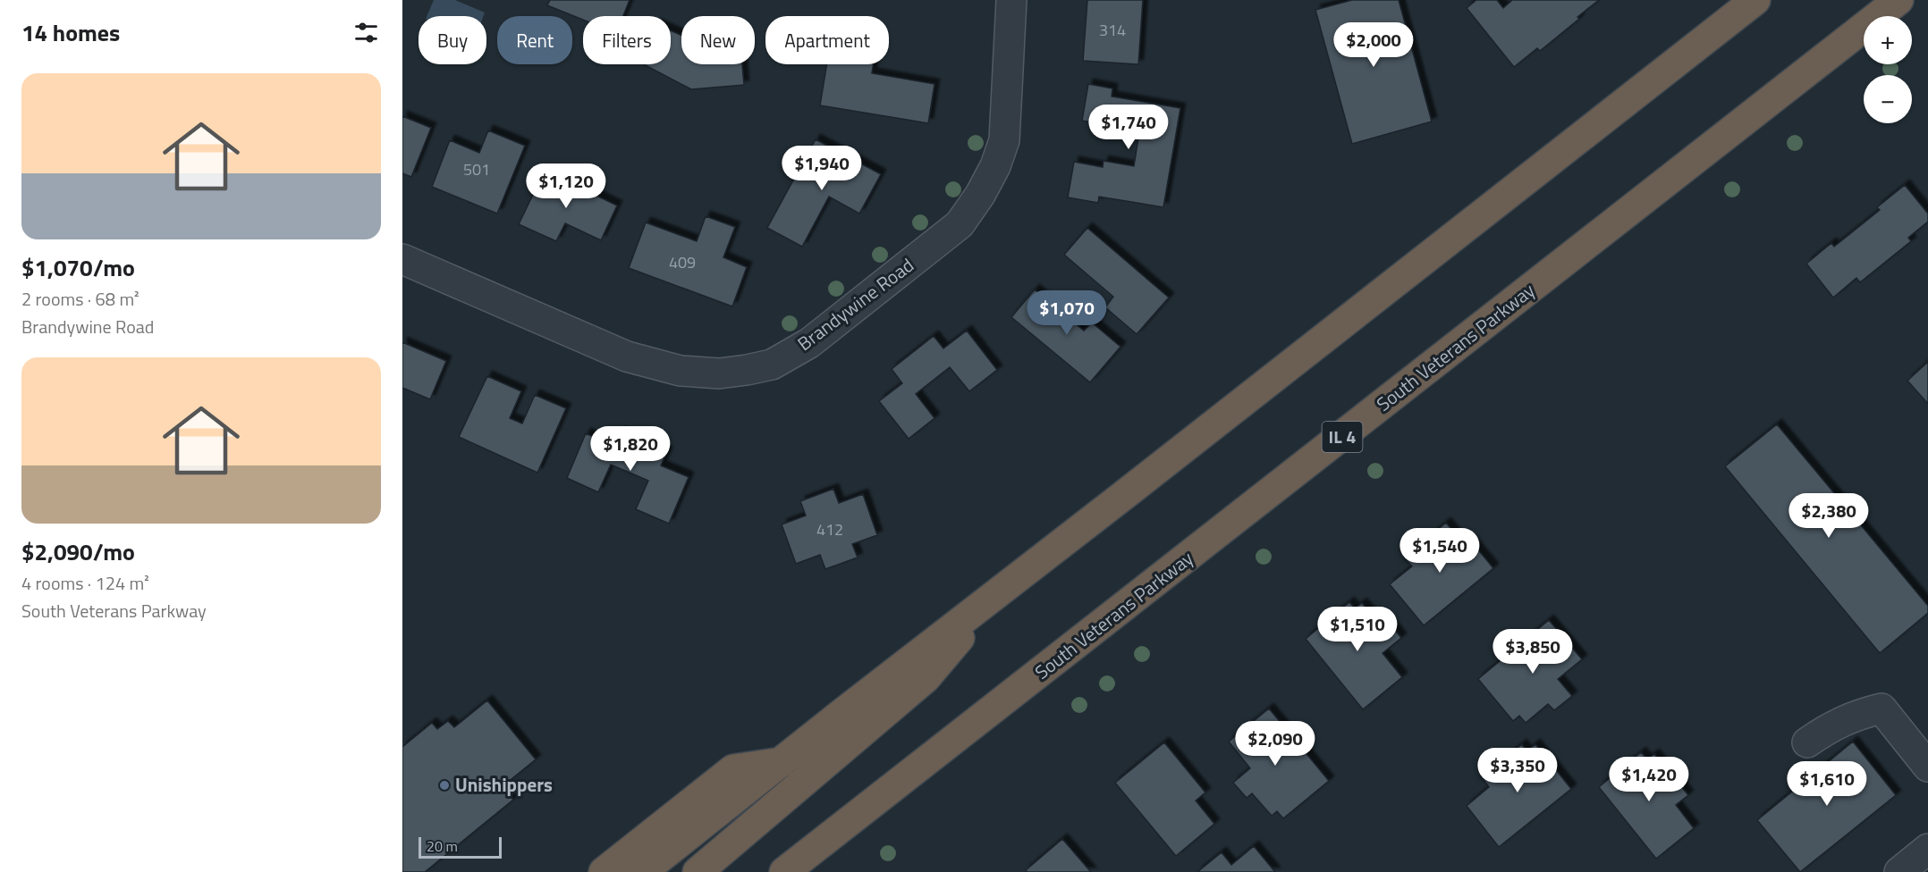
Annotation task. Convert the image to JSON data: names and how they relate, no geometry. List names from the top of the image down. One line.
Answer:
{"streets":{"highway":["South Veterans Parkway","IL 4"],"street":["Brandywine Road"]},"places":["Unishippers"],"house_numbers":["314","501","409","412"],"scale_bar":"20 m","page":{"heading":"14 homes","map_buttons":["+","−"],"chip":["Buy","Rent","Filters","New","Apartment"],"price":["$2,000","$1,740","$1,940","$1,120","$1,070","$1,820","$2,380","$1,540","$1,510","$3,850","$2,090","$3,350","$1,420","$1,610"],"list":[{"name":"$1,070/mo","note":"2 rooms · 68 m² · Brandywine Road"},{"name":"$2,090/mo","note":"4 rooms · 124 m² · South Veterans Parkway"}],"scale":"20 m"}}
